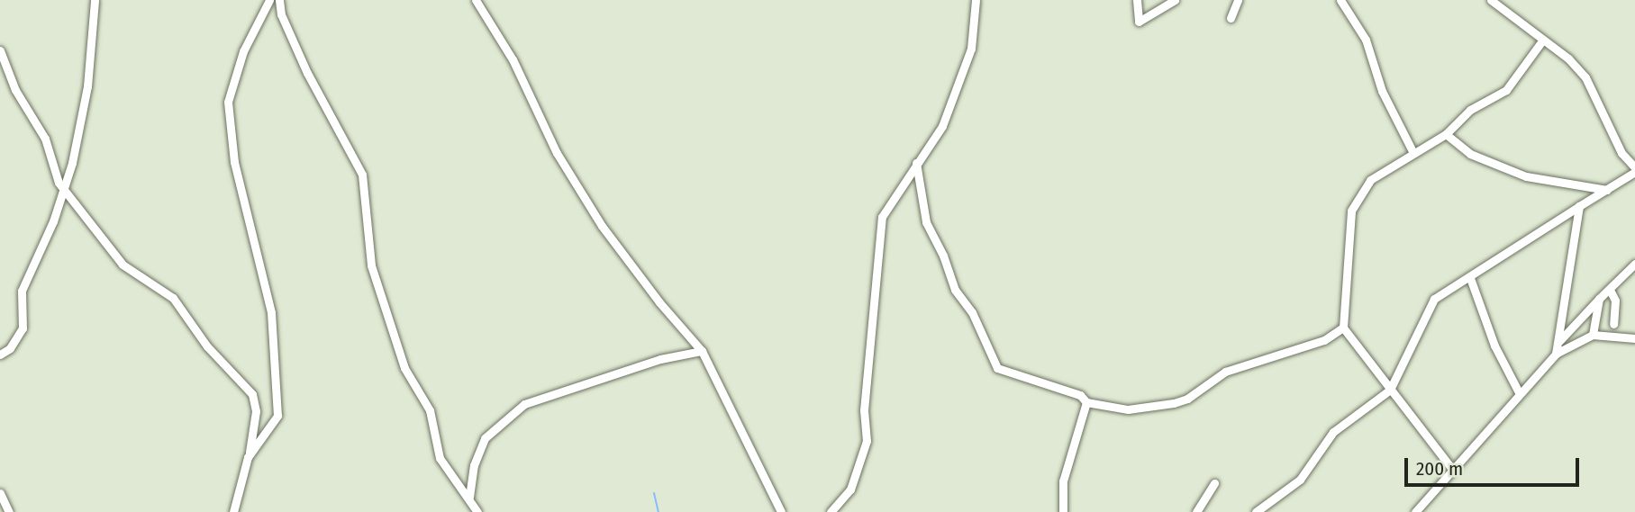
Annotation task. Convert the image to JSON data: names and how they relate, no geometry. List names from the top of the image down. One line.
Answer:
{"scale_bar":"200 m"}
